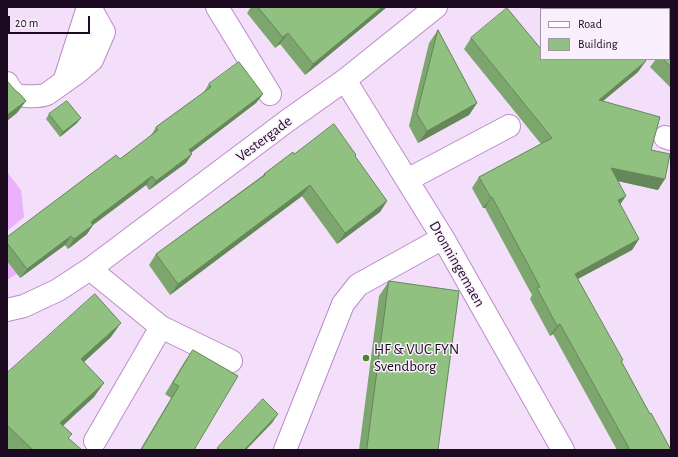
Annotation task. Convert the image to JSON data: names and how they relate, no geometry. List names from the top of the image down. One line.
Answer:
{"streets":{"street":["Vestergade","Dronningemaen"]},"crossings":[["Vestergade","Dronningemaen"]],"places":["HF & VUC FYN Svendborg"],"legend":["Road","Building"],"scale_bar":"20 m"}
